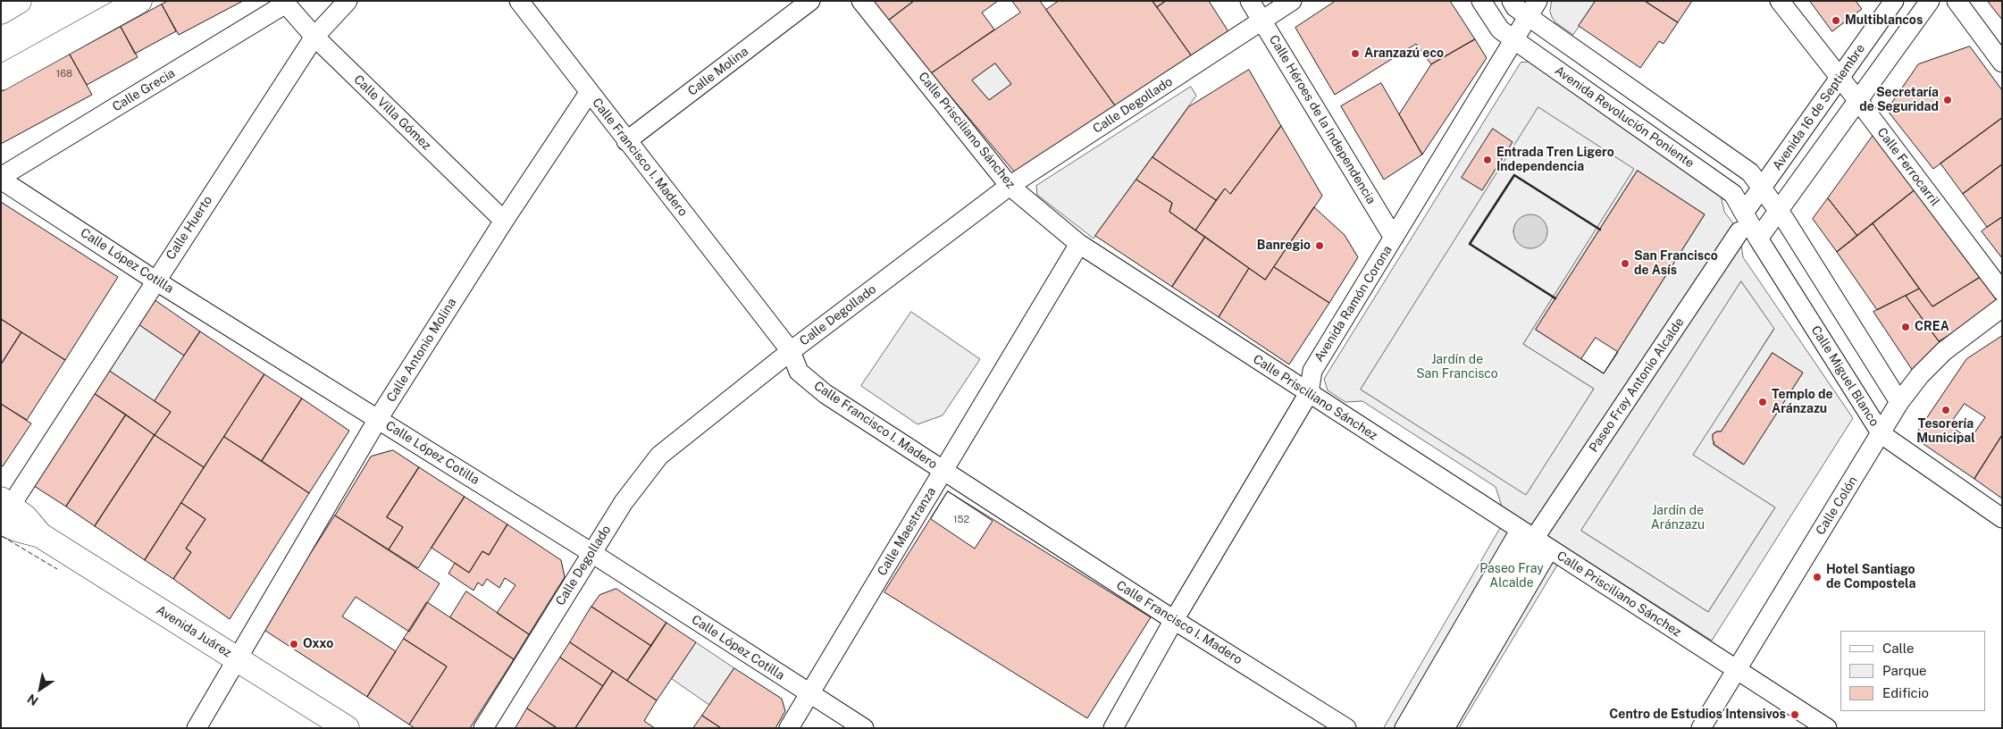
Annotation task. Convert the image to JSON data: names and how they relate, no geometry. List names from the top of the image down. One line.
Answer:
{"streets":{"main road":["Avenida Juárez"],"street":["Calle Molina","Calle Grecia","Calle Degollado","Avenida 16 de Septiembre","Calle Villa Gómez","Avenida Revolución Poniente","Calle Héroes de la Independencia","Calle Prisciliano Sánchez","Calle Francisco I. Madero","Calle Ferrocarril","Calle Huerto","Calle López Cotilla","Avenida Ramón Corona","Calle Antonio Molina","Calle Miguel Blanco","Paseo Fray Antonio Alcalde","Calle Colón","Calle Maestranza"]},"crossings":[["Calle Molina","Calle Francisco I. Madero"],["Calle Grecia","Calle Villa Gómez"],["Calle Grecia","Calle López Cotilla"],["Calle Degollado","Calle Héroes de la Independencia"],["Calle Degollado","Calle Prisciliano Sánchez"],["Calle Degollado","Calle Francisco I. Madero"],["Calle Degollado","Calle López Cotilla"],["Avenida 16 de Septiembre","Avenida Revolución Poniente"],["Avenida 16 de Septiembre","Calle Ferrocarril"],["Calle Villa Gómez","Calle Huerto"],["Calle Villa Gómez","Calle Antonio Molina"],["Avenida Revolución Poniente","Avenida Ramón Corona"],["Avenida Revolución Poniente","Calle Miguel Blanco"],["Calle Héroes de la Independencia","Avenida Ramón Corona"],["Calle Prisciliano Sánchez","Avenida Ramón Corona"],["Calle Prisciliano Sánchez","Paseo Fray Antonio Alcalde"],["Calle Prisciliano Sánchez","Calle Colón"],["Calle Prisciliano Sánchez","Calle Maestranza"],["Calle Francisco I. Madero","Avenida Ramón Corona"],["Calle Francisco I. Madero","Calle Antonio Molina"],["Calle Francisco I. Madero","Calle Maestranza"],["Calle Huerto","Calle López Cotilla"],["Calle Huerto","Avenida Juárez"],["Calle López Cotilla","Calle Antonio Molina"],["Calle López Cotilla","Calle Maestranza"],["Calle Antonio Molina","Avenida Juárez"],["Calle Miguel Blanco","Calle Colón"]],"parks":["Jardín de San Francisco","Jardín de Aránzazu","Paseo Fray Alcalde"],"places":["Multiblancos","Aranzazú eco","Secretaría de Seguridad","Entrada Tren Ligero Independencia","Banregio","San Francisco de Asís","CREA","Templo de Aránzazu","Tesorería Municipal","Hotel Santiago de Compostela","Oxxo","Centro de Estudios Intensivos"],"house_numbers":["168","152"],"legend":["Calle","Parque","Edificio"],"north":"bottom left"}
